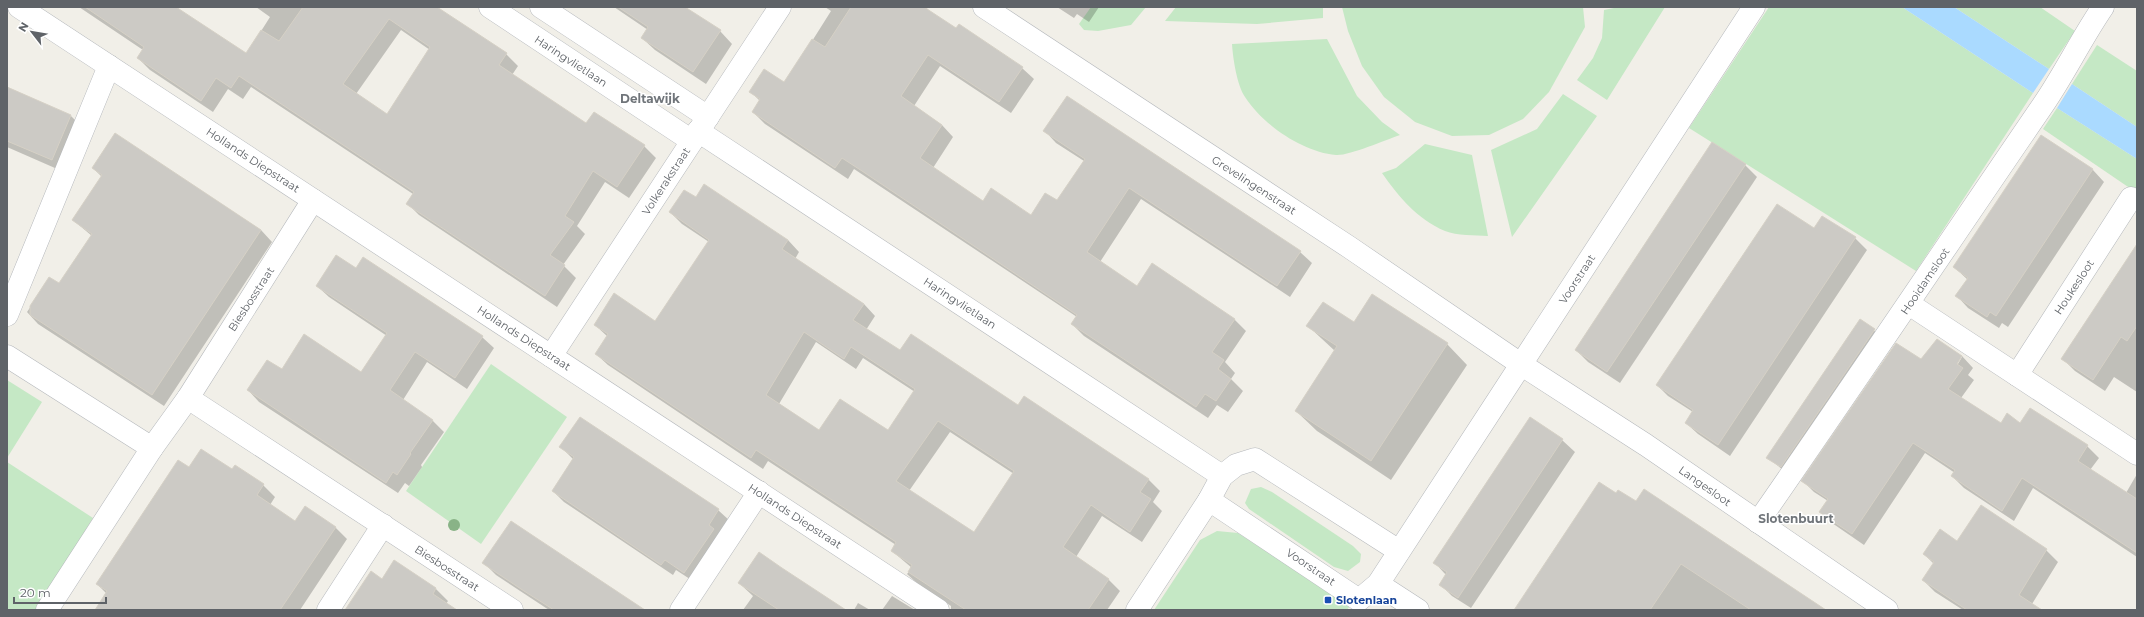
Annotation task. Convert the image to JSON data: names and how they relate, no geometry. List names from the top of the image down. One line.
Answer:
{"streets":{"street":["Haringvlietlaan","Hollands Diepstraat","Volkerakstraat","Grevelingenstraat","Voorstraat","Hooidamsloot","Houkesloot","Biesbosstraat","Langesloot"]},"crossings":[["Haringvlietlaan","Volkerakstraat"],["Hollands Diepstraat","Volkerakstraat"],["Hollands Diepstraat","Biesbosstraat"],["Grevelingenstraat","Voorstraat"],["Grevelingenstraat","Langesloot"],["Voorstraat","Langesloot"],["Hooidamsloot","Langesloot"]],"districts":["Deltawijk","Slotenbuurt"],"places":{"transit":["Slotenlaan"]},"scale_bar":"20 m","north":"top left"}
